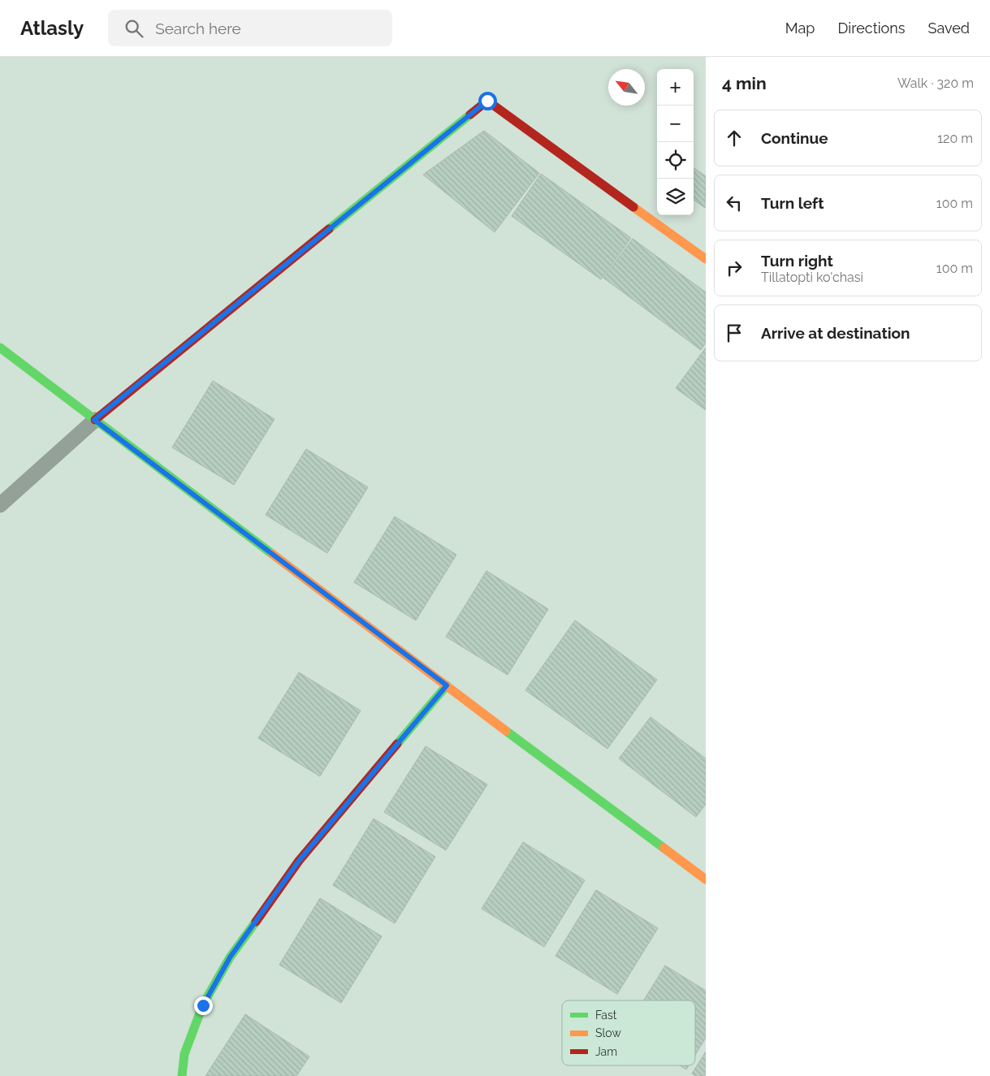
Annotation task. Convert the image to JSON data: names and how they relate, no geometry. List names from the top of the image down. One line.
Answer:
{"legend":["Fast","Slow","Jam"],"north":"top left","page":{"header":"Atlasly","search":"Search here","nav":["Map","Directions","Saved"],"heading":["4 min","Walk · 320 m"],"map_buttons":["+","−"],"list":[["Continue","120 m"],["Turn left","100 m"],["Turn right","Tillatopti ko'chasi","100 m"],"Arrive at destination"]}}
